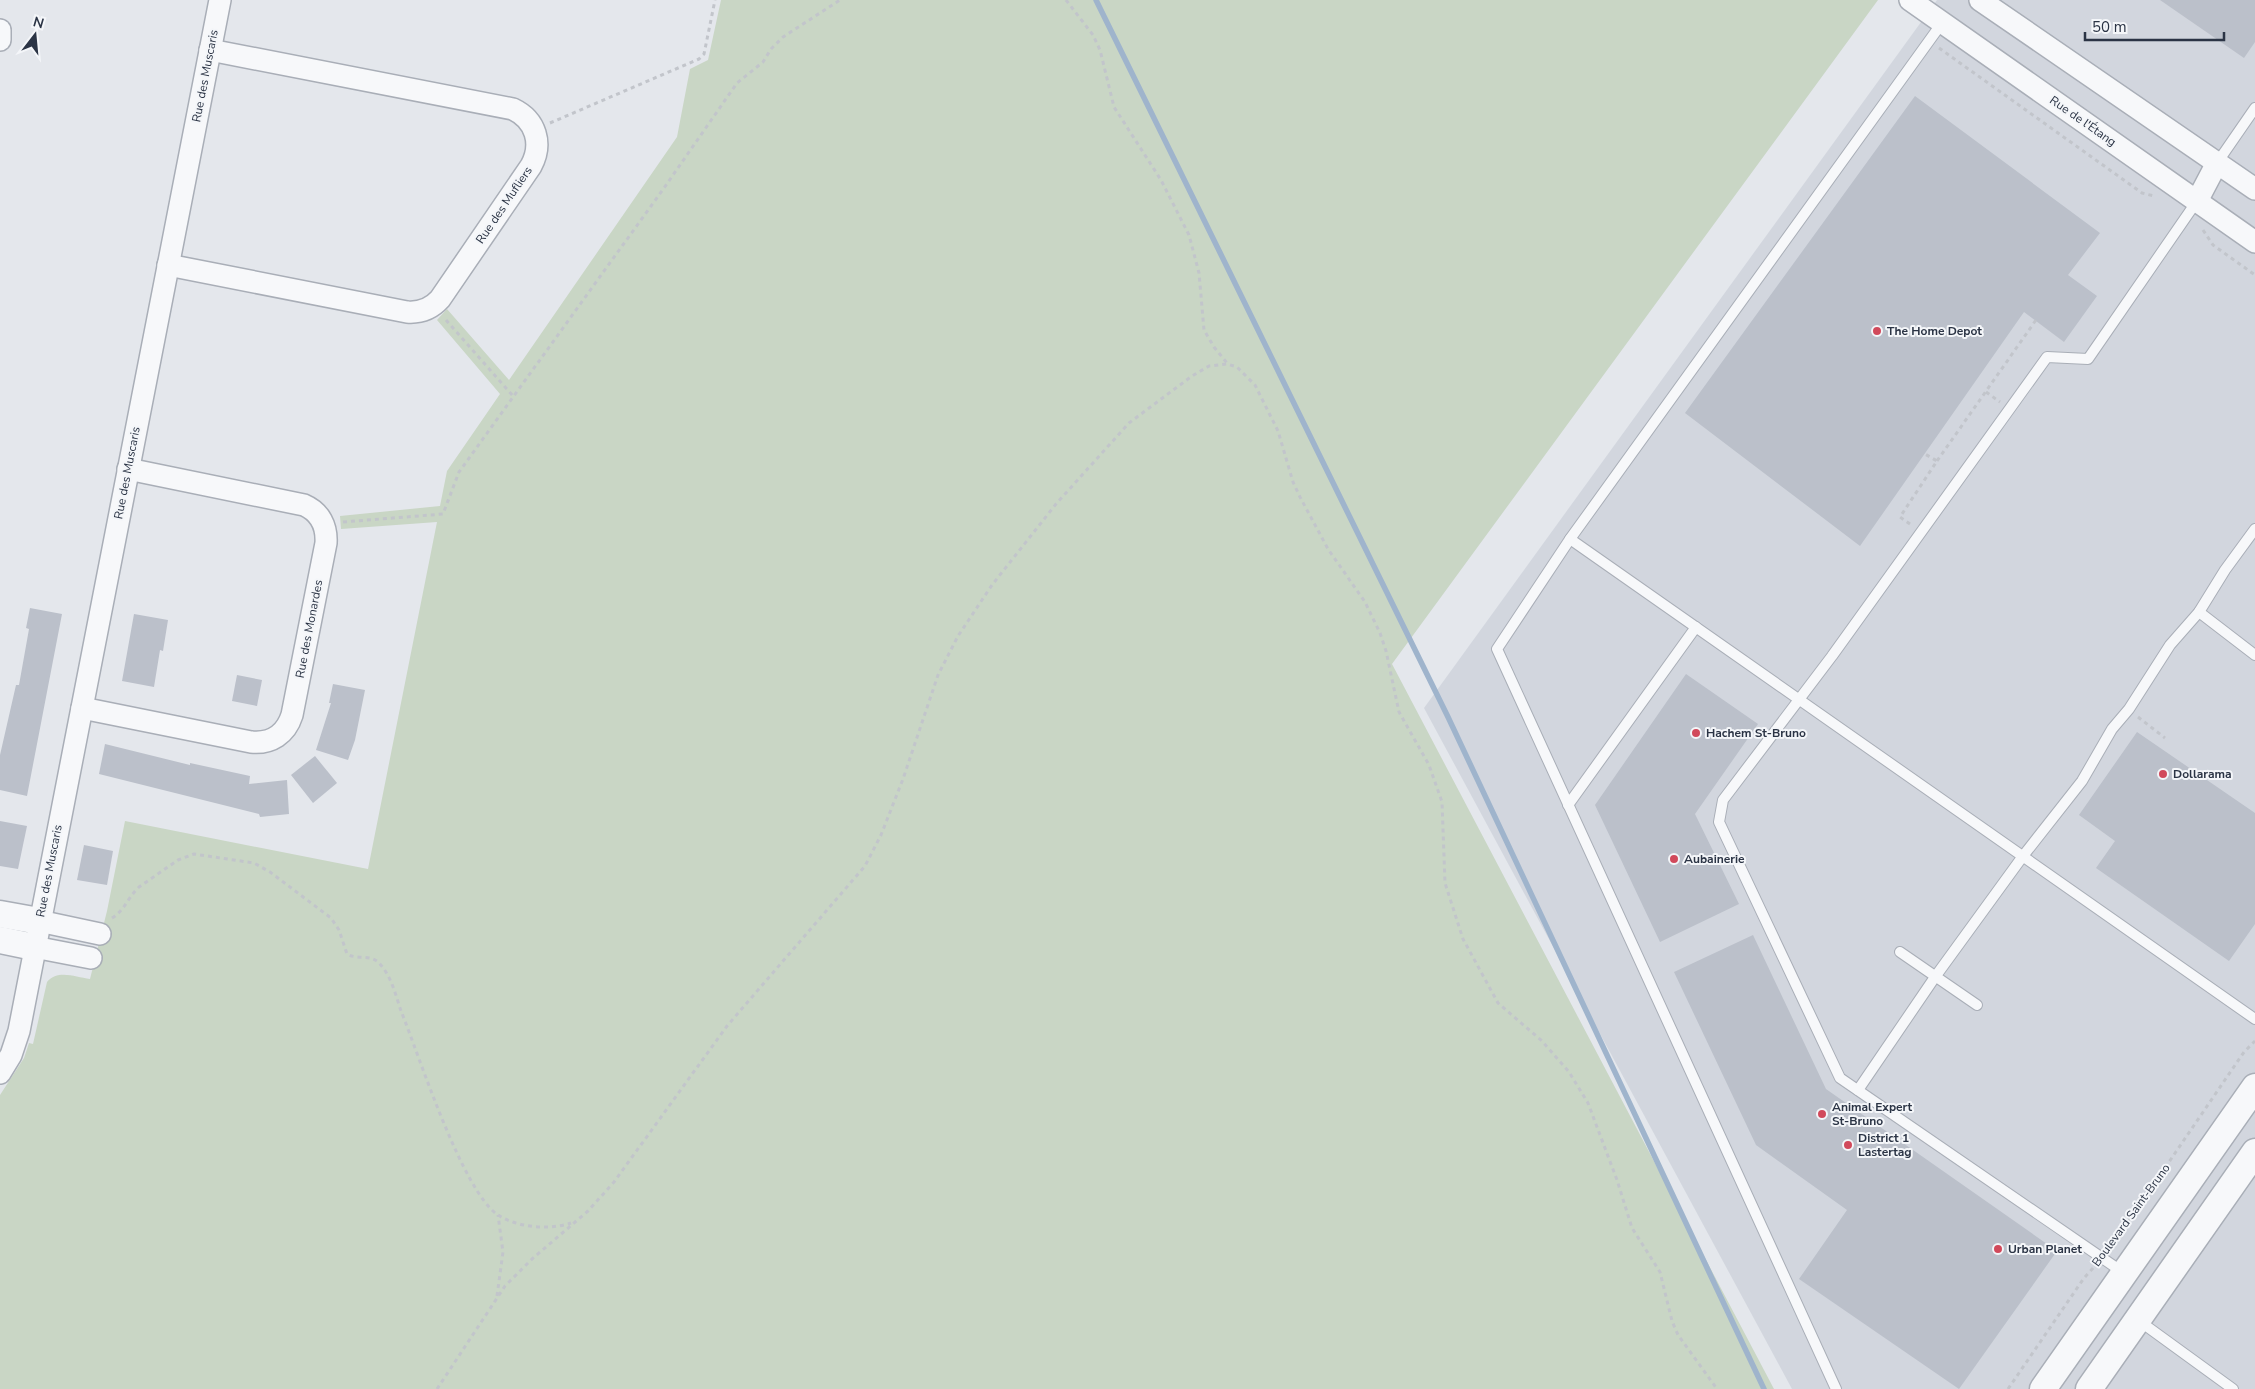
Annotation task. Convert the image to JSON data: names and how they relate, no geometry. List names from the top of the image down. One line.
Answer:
{"streets":{"street":["Rue des Muscaris","Rue de l'Étang","Rue des Mufliers","Rue des Monardes"],"path":["Boulevard Saint-Bruno"]},"crossings":[["Rue des Muscaris","Rue des Mufliers"],["Rue des Muscaris","Rue des Monardes"]],"places":["The Home Depot","Hachem St-Bruno","Dollarama","Aubainerie","Animal Expert St-Bruno","District 1 Lastertag","Urban Planet"],"scale_bar":"50 m","north":"top"}
